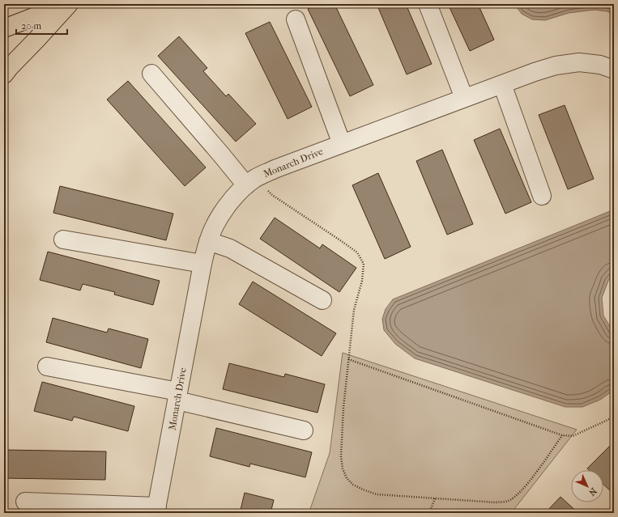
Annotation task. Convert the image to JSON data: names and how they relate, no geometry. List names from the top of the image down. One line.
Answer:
{"streets":{"street":["Monarch Drive"]},"scale_bar":"20 m","north":"bottom right"}
